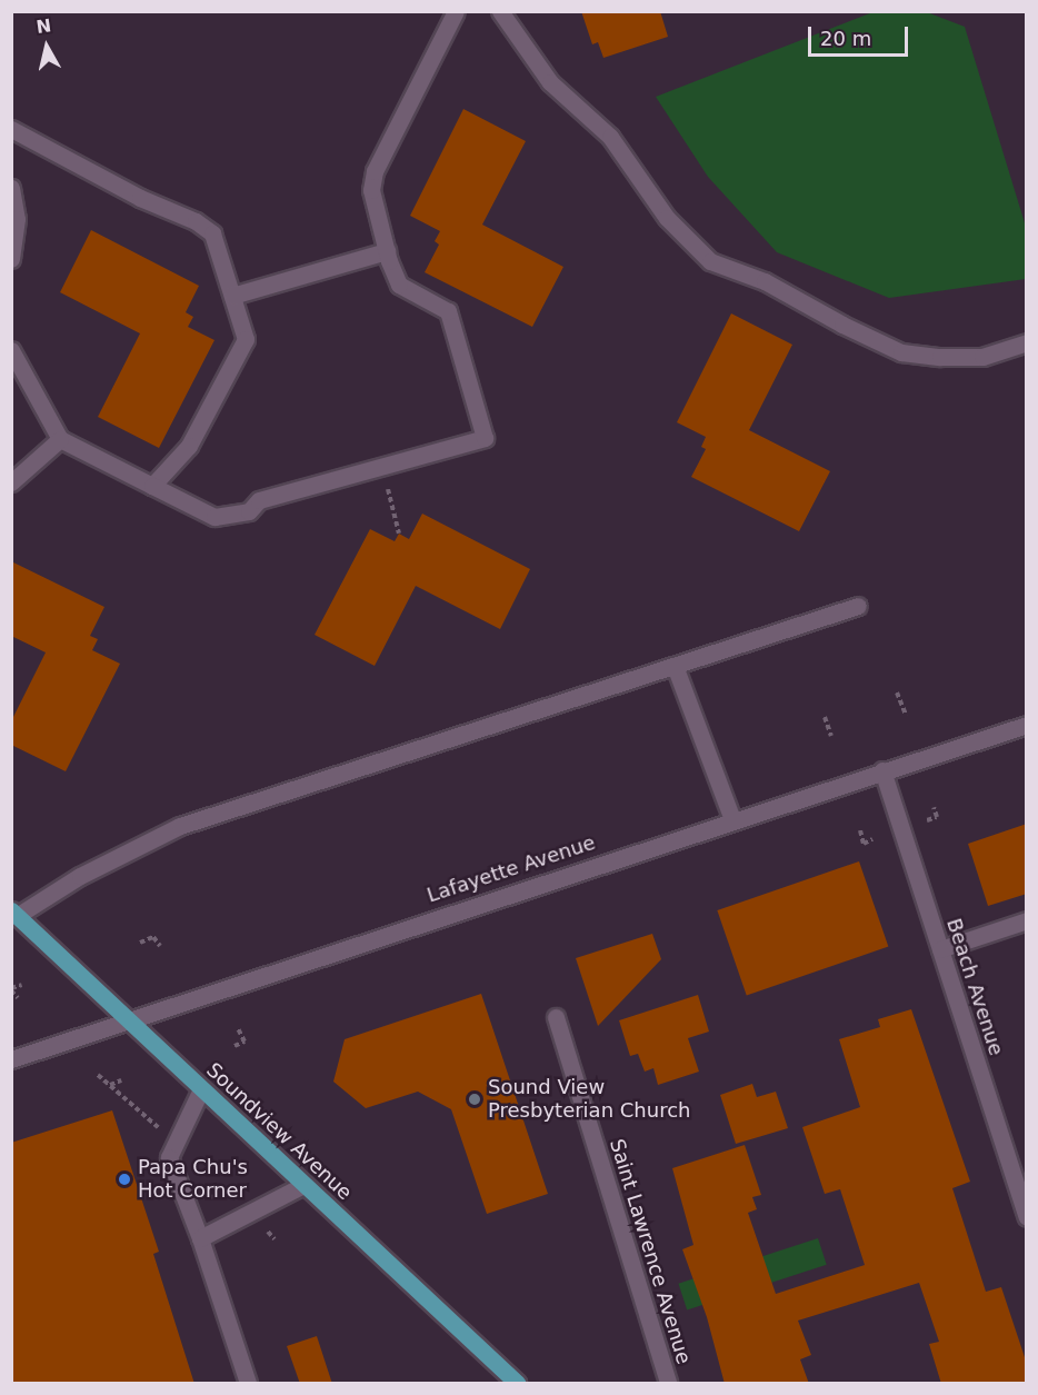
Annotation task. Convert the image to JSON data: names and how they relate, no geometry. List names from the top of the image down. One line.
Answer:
{"streets":{"main road":["Soundview Avenue"],"street":["Lafayette Avenue","Beach Avenue","Saint Lawrence Avenue"]},"crossings":[["Lafayette Avenue","Beach Avenue"],["Lafayette Avenue","Soundview Avenue"]],"places":["Sound View Presbyterian Church","Papa Chu's Hot Corner"],"scale_bar":"20 m","north":"top"}
